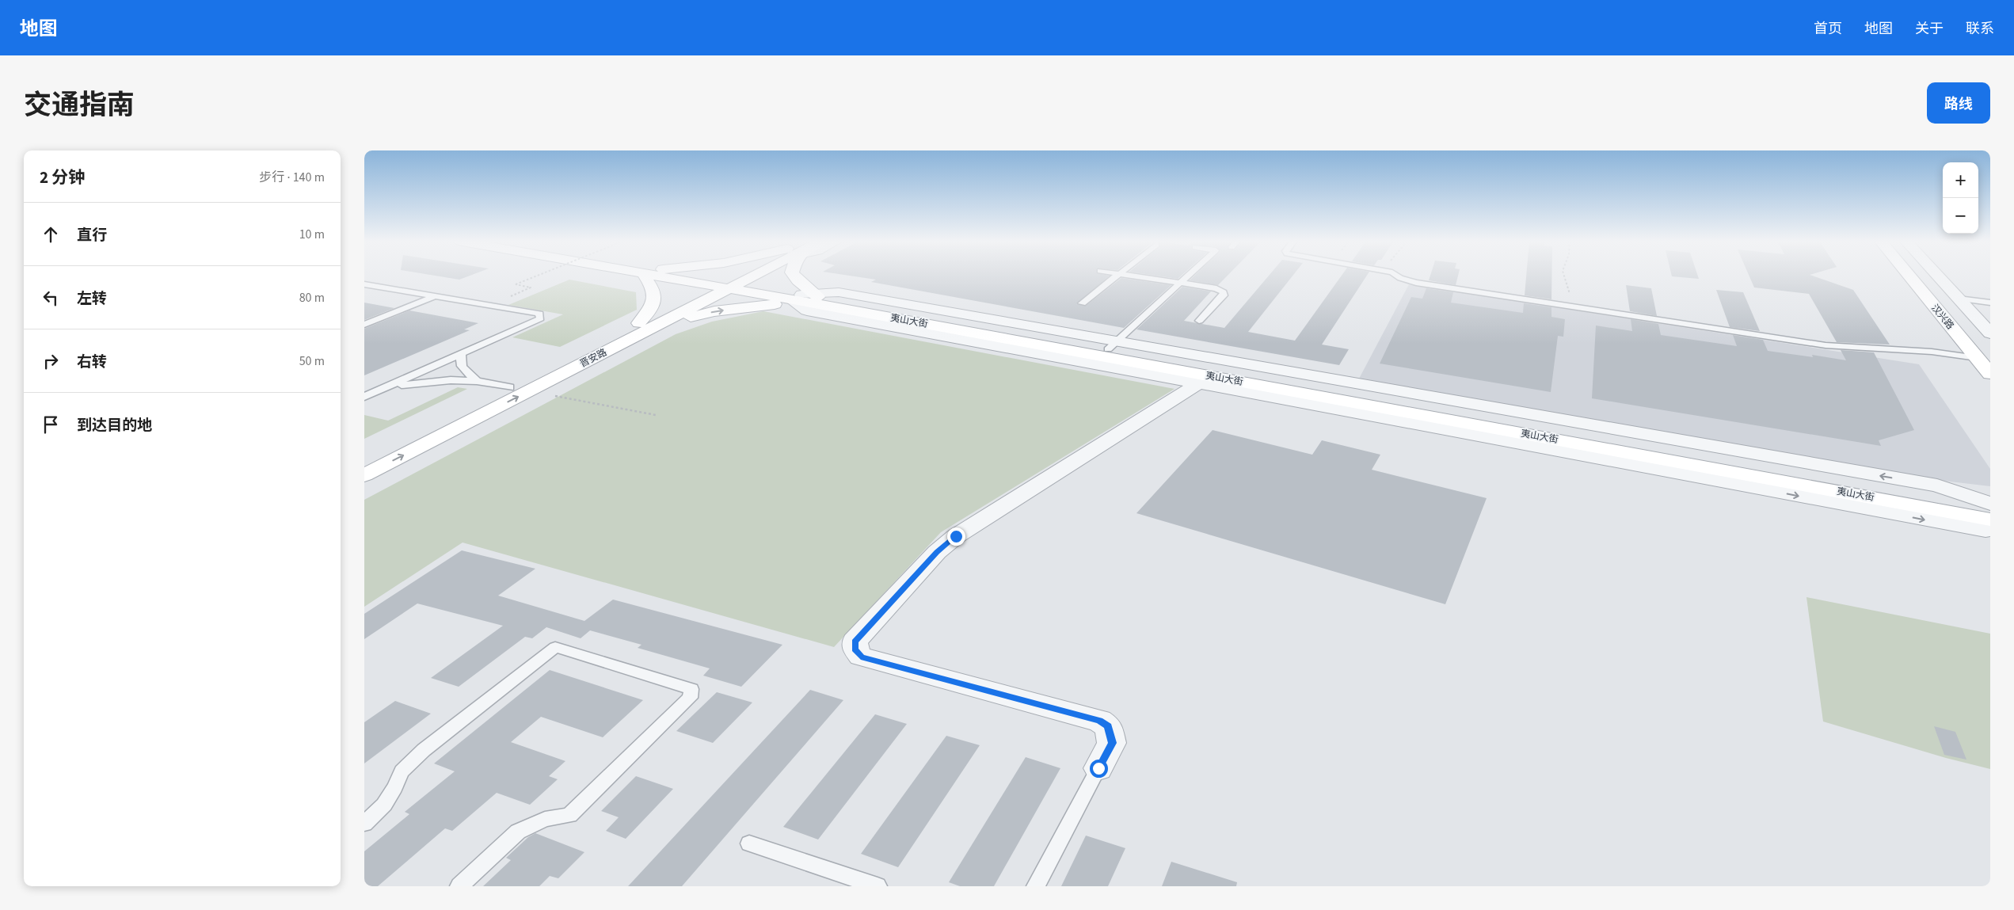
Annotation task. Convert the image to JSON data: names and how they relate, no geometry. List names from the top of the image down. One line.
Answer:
{"streets":{"main road":["汉兴路","夷山大街","晋安路"]},"crossings":[["夷山大街","晋安路"]],"page":{"header":"地图","nav":["首页","地图","关于","联系"],"title":"交通指南","buttons":"路线","heading":["2 分钟","步行 · 140 m"],"map_buttons":["+","−"],"list":[["直行","10 m"],["左转","80 m"],["右转","50 m"],"到达目的地"]}}
